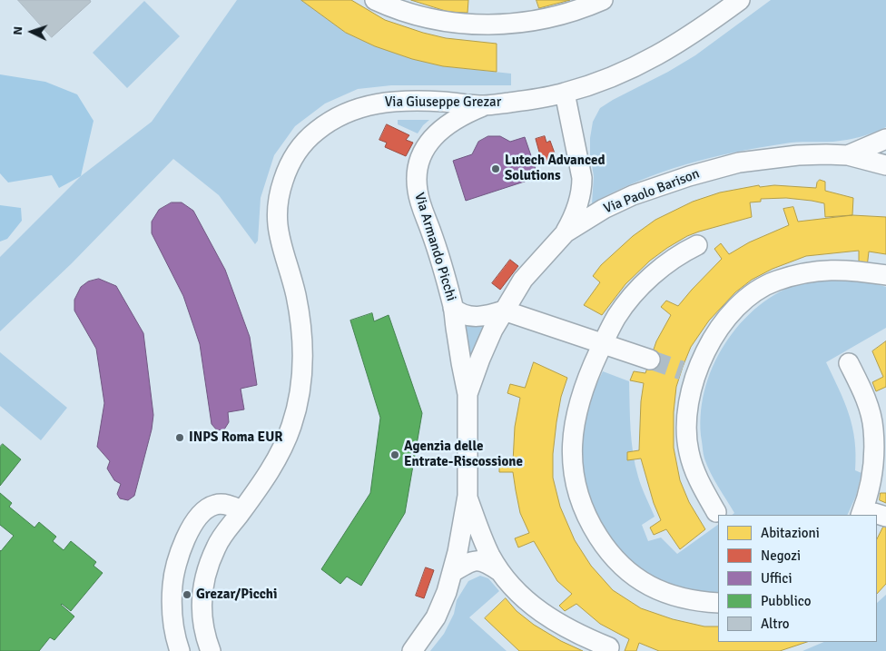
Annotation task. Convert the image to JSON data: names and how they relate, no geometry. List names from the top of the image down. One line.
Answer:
{"streets":{"street":["Via Giuseppe Grezar","Via Paolo Barison","Via Armando Picchi"]},"crossings":[["Via Giuseppe Grezar","Via Armando Picchi"],["Via Paolo Barison","Via Armando Picchi"]],"places":["Lutech Advanced Solutions","INPS Roma EUR","Agenzia delle Entrate-Riscossione","Grezar/Picchi"],"legend":["Abitazioni","Negozi","Uffici","Pubblico","Altro"],"north":"left"}
